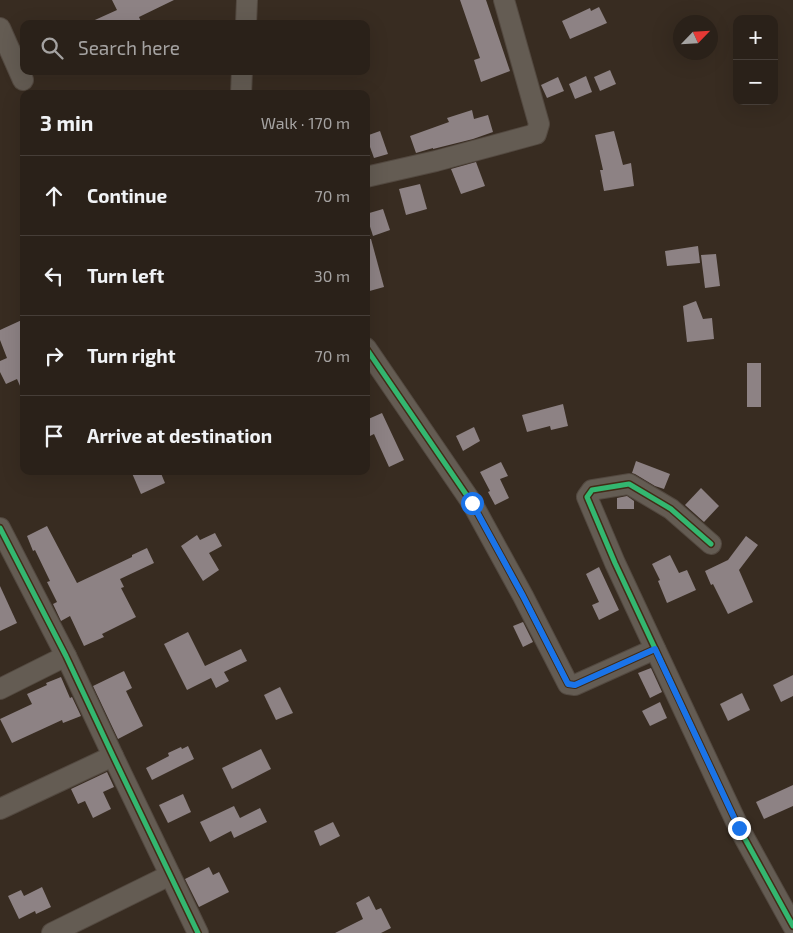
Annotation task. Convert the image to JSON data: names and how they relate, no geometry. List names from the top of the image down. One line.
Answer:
{"north":"top right","page":{"map_buttons":["+","−"],"search":"Search here","heading":["3 min","Walk · 170 m"],"list":[["Continue","70 m"],["Turn left","30 m"],["Turn right","70 m"],"Arrive at destination"]}}
